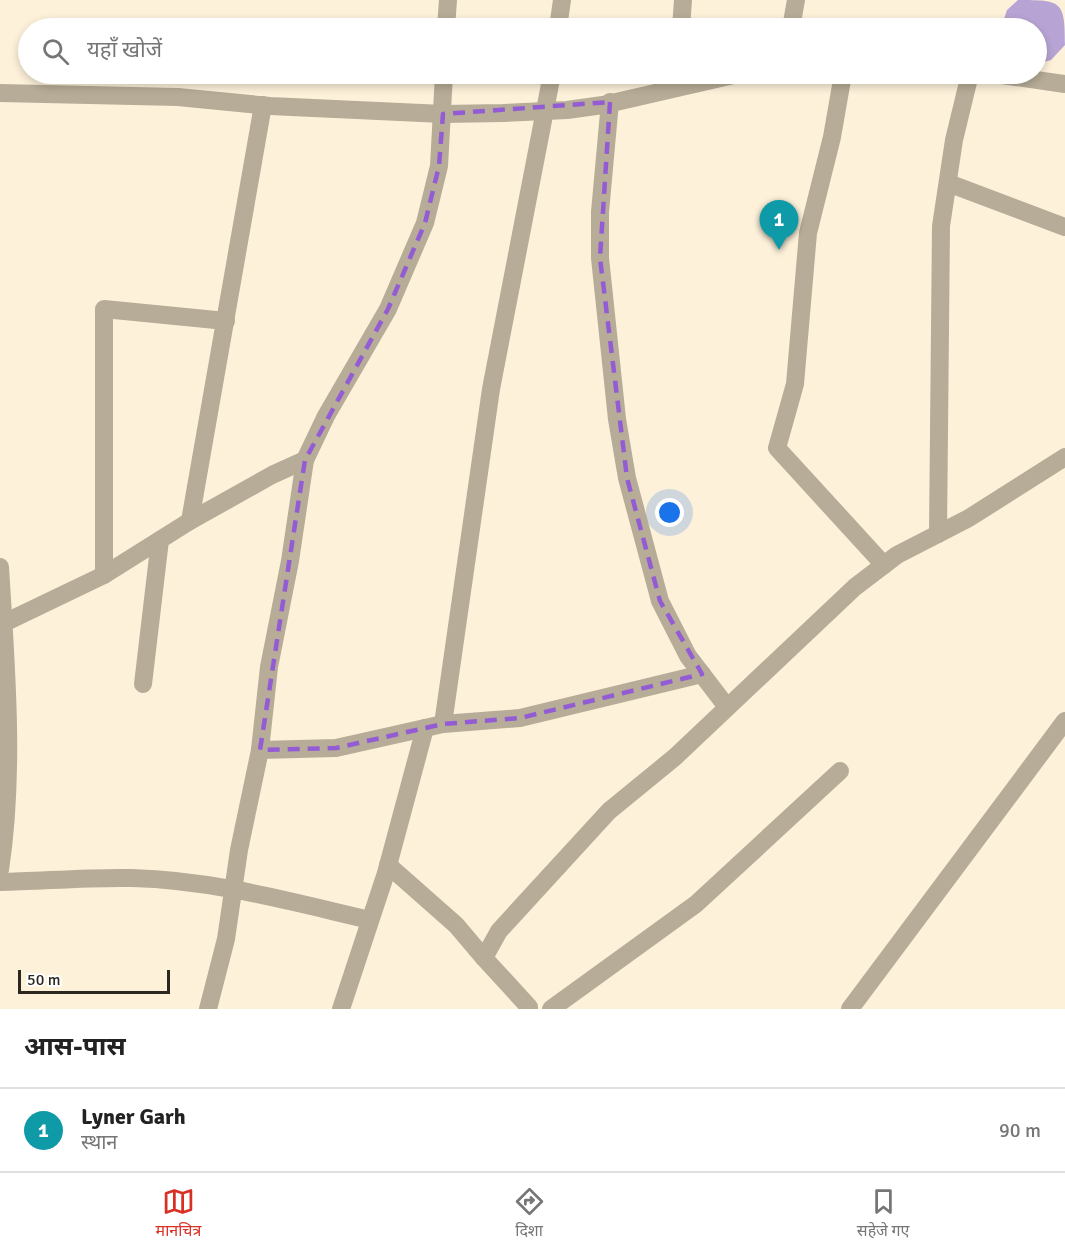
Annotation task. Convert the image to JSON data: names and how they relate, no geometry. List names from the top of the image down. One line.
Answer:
{"scale_bar":"50 m","page":{"search":"यहाँ खोजें","pins":"1","scale":"50 m","heading":"आस-पास","list":[{"mark":"1","name":"Lyner Garh","note":"स्थान","value":"90 m"}],"nav":["मानचित्र","दिशा","सहेजे गए"]}}
